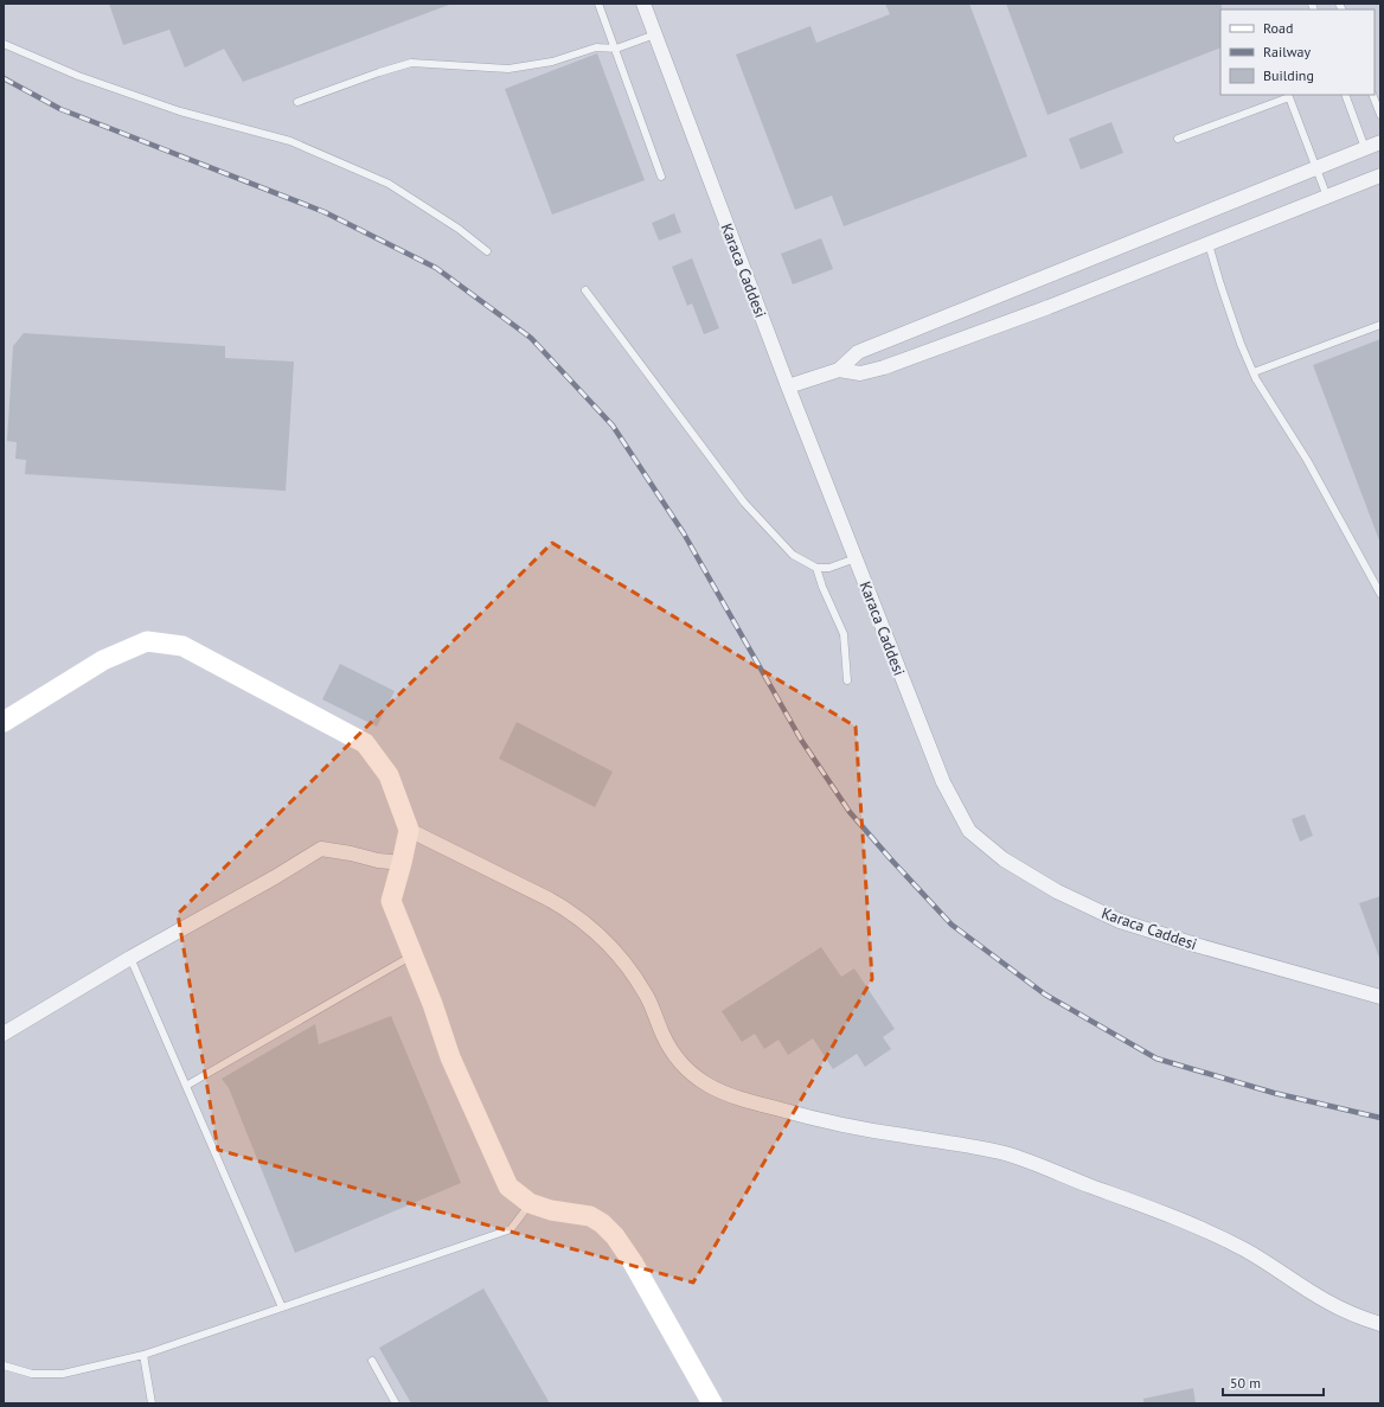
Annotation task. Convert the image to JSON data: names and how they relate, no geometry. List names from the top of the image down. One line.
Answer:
{"streets":{"street":["Karaca Caddesi"]},"legend":["Road","Railway","Building"],"scale_bar":"50 m"}
